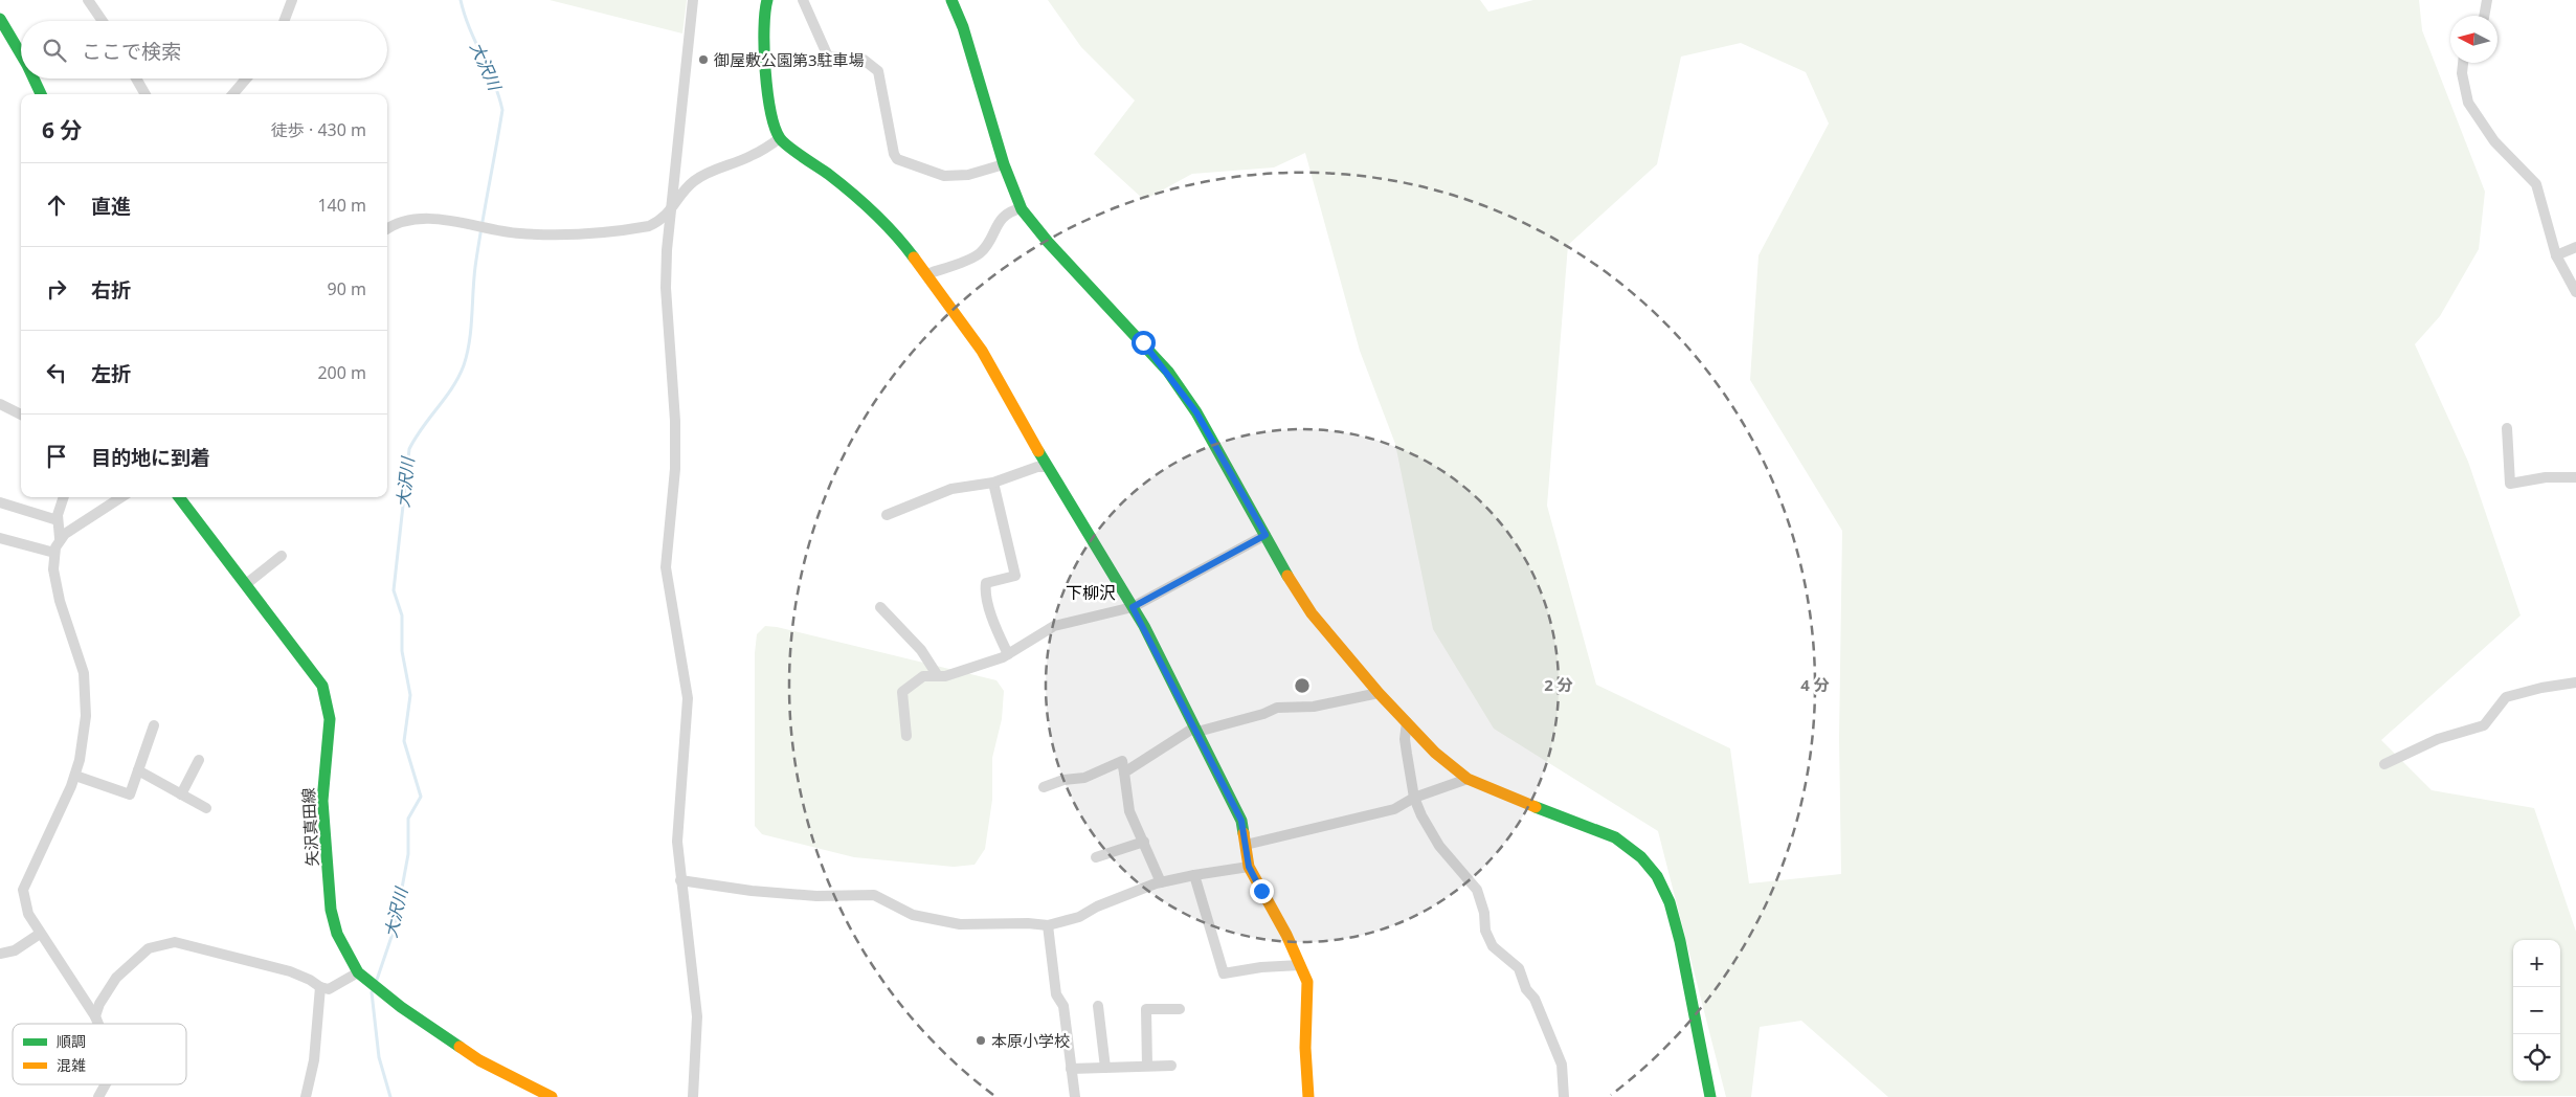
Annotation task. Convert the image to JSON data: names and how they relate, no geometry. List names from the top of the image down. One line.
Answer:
{"streets":{"street":["矢沢真田線"]},"districts":["下柳沢"],"water":["大沢川"],"places":["御屋敷公園第3駐車場","本原小学校"],"legend":["順調","混雑"],"north":"left","page":{"search":"ここで検索","heading":["6 分","徒歩 · 430 m"],"list":[["直進","140 m"],["右折","90 m"],["左折","200 m"],"目的地に到着"],"map_buttons":["+","−"]},"rings":["2 分","4 分"]}
